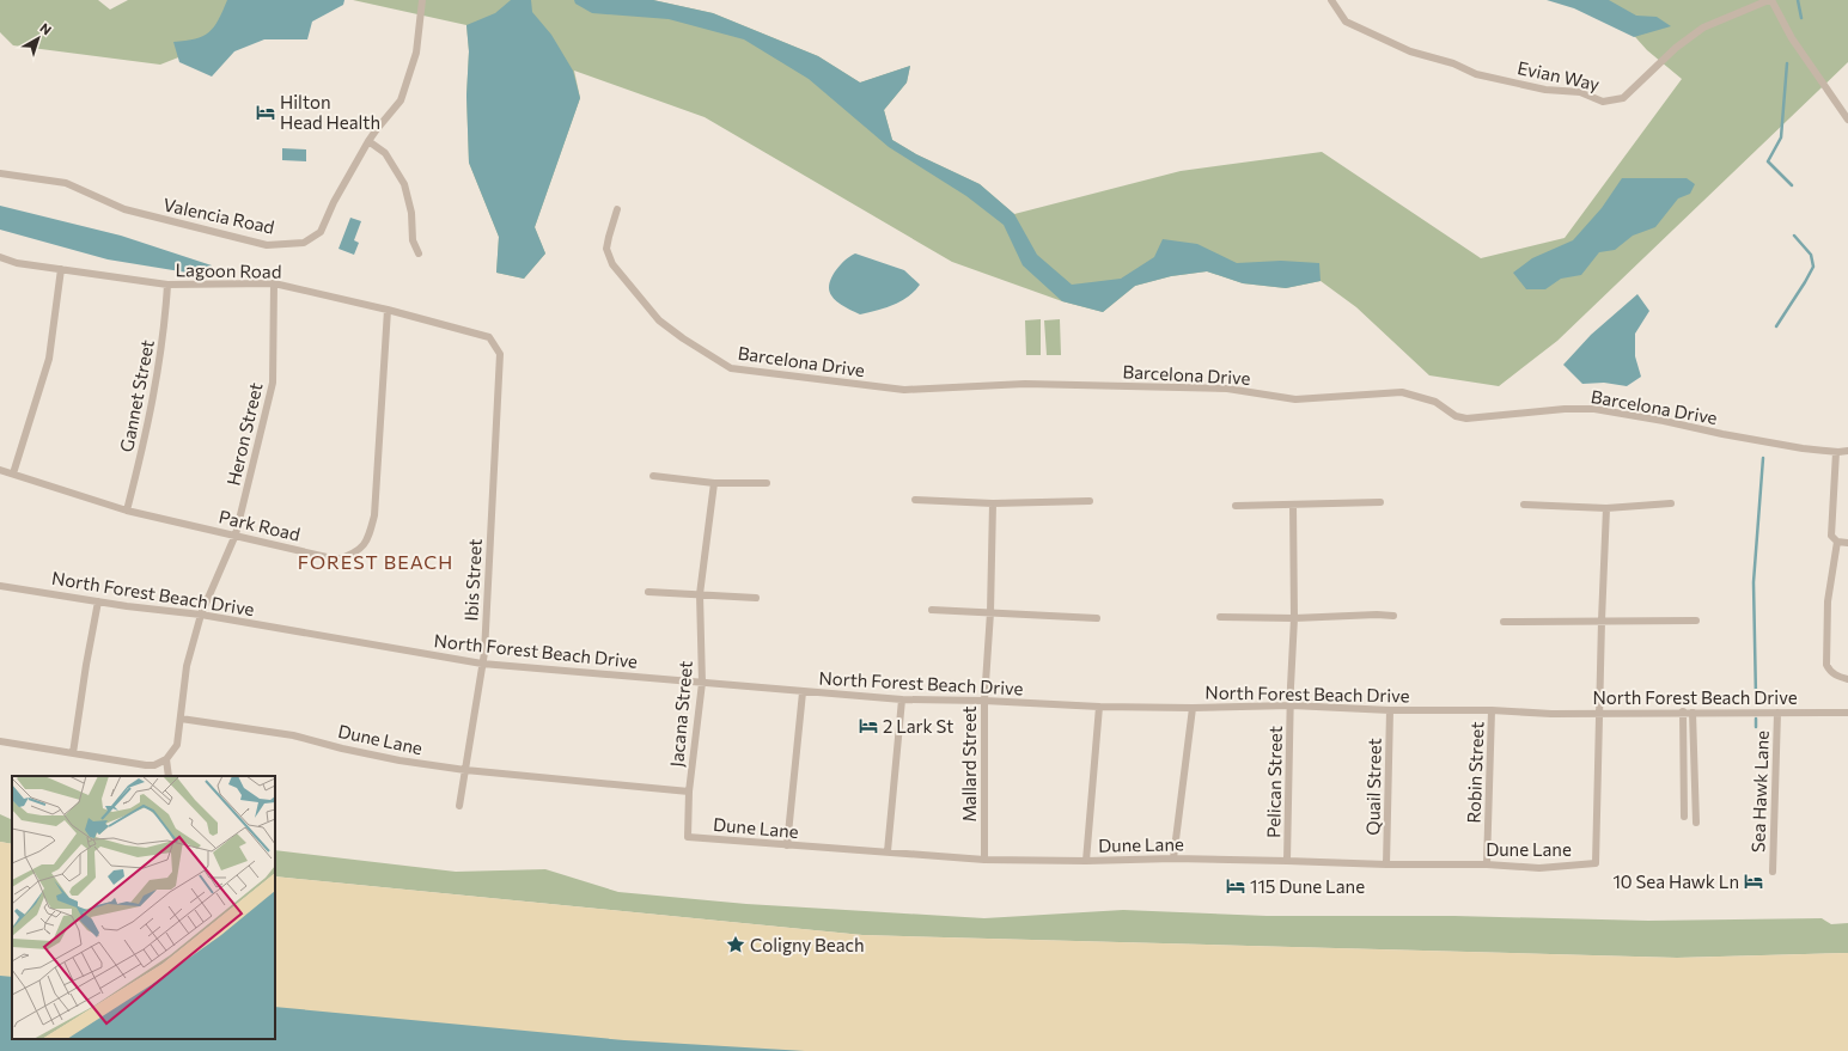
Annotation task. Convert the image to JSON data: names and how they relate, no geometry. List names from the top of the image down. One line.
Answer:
{"streets":{"street":["Evian Way","Valencia Road","Lagoon Road","Barcelona Drive","Gannet Street","Heron Street","Park Road","Ibis Street","North Forest Beach Drive","Jacana Street","Dune Lane","Mallard Street","Robin Street","Pelican Street","Quail Street","Sea Hawk Lane"]},"crossings":[["Lagoon Road","Gannet Street"],["Lagoon Road","Heron Street"],["Lagoon Road","Park Road"],["Lagoon Road","Ibis Street"],["Gannet Street","Park Road"],["Heron Street","Park Road"],["Heron Street","North Forest Beach Drive"],["Heron Street","Dune Lane"],["Ibis Street","North Forest Beach Drive"],["Ibis Street","Dune Lane"],["North Forest Beach Drive","Jacana Street"],["North Forest Beach Drive","Dune Lane"],["North Forest Beach Drive","Mallard Street"],["North Forest Beach Drive","Robin Street"],["North Forest Beach Drive","Pelican Street"],["North Forest Beach Drive","Quail Street"],["North Forest Beach Drive","Sea Hawk Lane"],["Jacana Street","Dune Lane"],["Dune Lane","Mallard Street"],["Dune Lane","Robin Street"],["Dune Lane","Pelican Street"],["Dune Lane","Quail Street"]],"districts":["FOREST BEACH"],"places":{"hotel":["Hilton Head Health","2 Lark St","10 Sea Hawk Ln","115 Dune Lane"],"place":["Coligny Beach"]},"north":"top right"}
